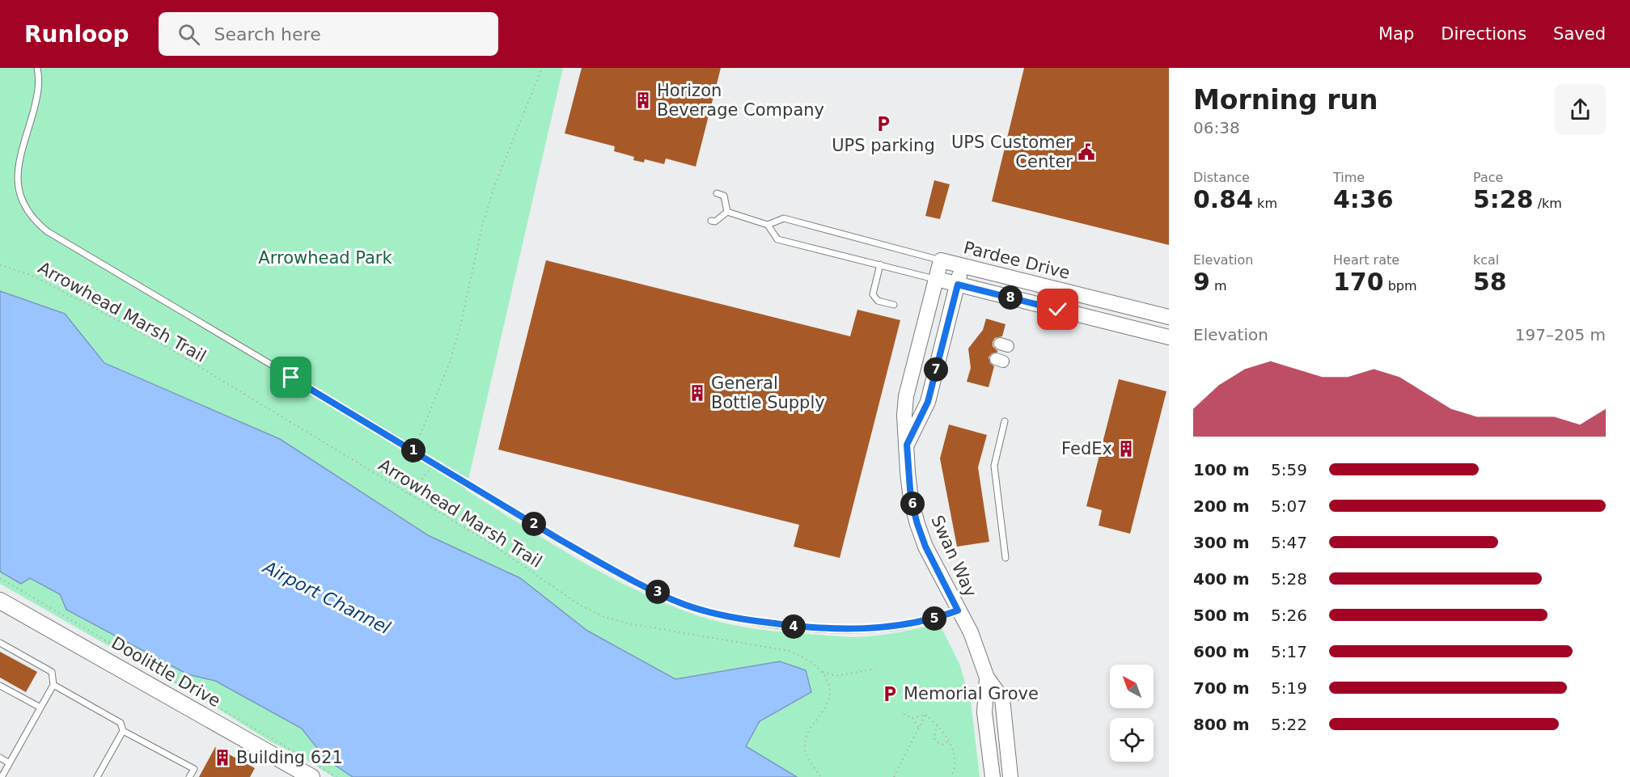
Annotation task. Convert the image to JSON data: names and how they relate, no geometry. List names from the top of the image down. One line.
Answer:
{"streets":{"main road":["Pardee Drive","Swan Way","Doolittle Drive"],"path":["Arrowhead Marsh Trail"]},"crossings":[["Pardee Drive","Swan Way"]],"water":["Airport Channel"],"parks":["Arrowhead Park"],"places":{"building":["Horizon Beverage Company","General Bottle Supply","FedEx","Building 621"],"parking":["UPS parking","Memorial Grove"],"public building":["UPS Customer Center"]},"north":"top left","page":{"header":"Runloop","search":"Search here","nav":["Map","Directions","Saved"],"heading":["Morning run","06:38"],"stats":[["Distance","0.84 km"],["Time","4:36"],["Pace","5:28 /km"],["Elevation","9 m"],["Heart rate","170 bpm"],["kcal","58"]],"pins":["8","7","1","6","2","3","5","4"],"chart":["Elevation","197–205 m"],"list":[{"name":"100 m","note":"5:59"},{"name":"200 m","note":"5:07"},{"name":"300 m","note":"5:47"},{"name":"400 m","note":"5:28"},{"name":"500 m","note":"5:26"},{"name":"600 m","note":"5:17"},{"name":"700 m","note":"5:19"},{"name":"800 m","note":"5:22"}]}}
